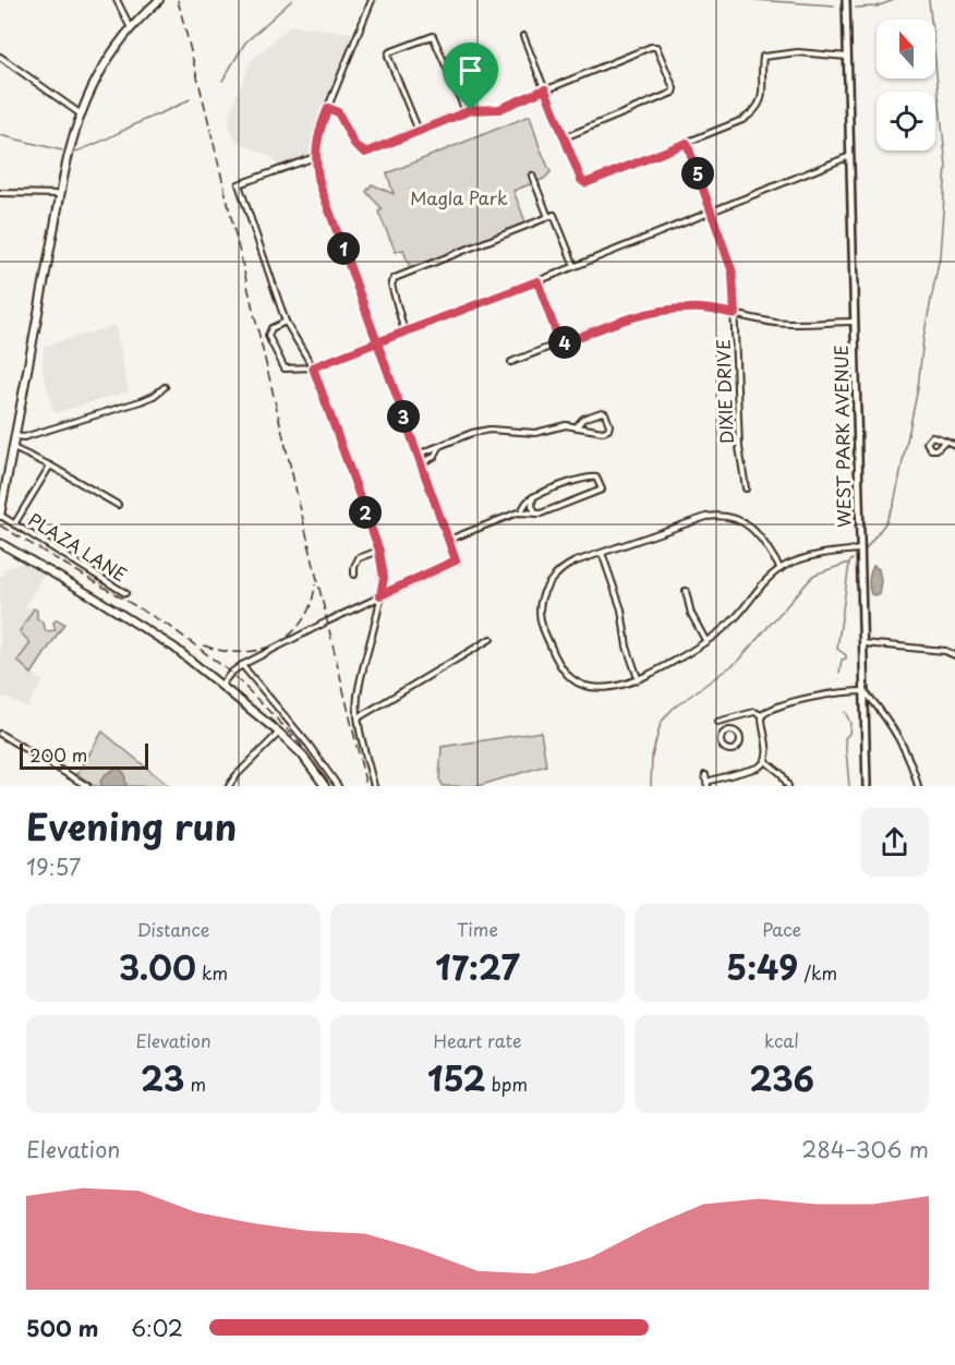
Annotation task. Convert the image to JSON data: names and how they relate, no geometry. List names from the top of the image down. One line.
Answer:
{"streets":{"main road":["WEST PARK AVENUE"],"street":["DIXIE DRIVE","PLAZA LANE"]},"parks":["Magla Park"],"scale_bar":"200 m","north":"top","page":{"pins":["5","1","4","3","2"],"scale":"200 m","heading":["Evening run","19:57"],"stats":[["Distance","3.00 km"],["Time","17:27"],["Pace","5:49 /km"],["Elevation","23 m"],["Heart rate","152 bpm"],["kcal","236"]],"chart":["Elevation","284–306 m"],"list":[{"name":"500 m","note":"6:02"}]}}
